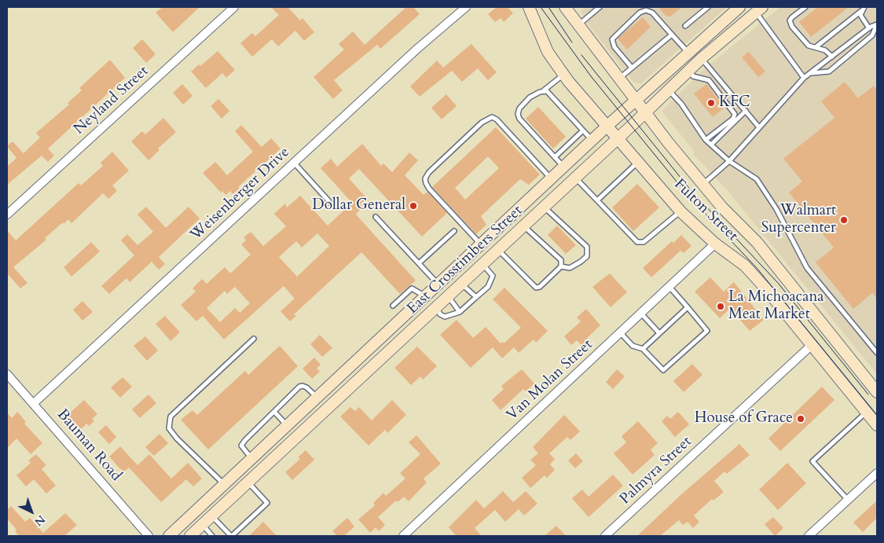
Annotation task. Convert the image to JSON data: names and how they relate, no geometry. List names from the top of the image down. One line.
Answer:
{"streets":{"main road":["Fulton Street","East Crosstimbers Street"],"street":["Neyland Street","Weisenberger Drive","Van Molan Street","Bauman Road","Palmyra Street"]},"crossings":[["Weisenberger Drive","Bauman Road"],["Fulton Street","East Crosstimbers Street"],["Fulton Street","Van Molan Street"],["Fulton Street","Palmyra Street"]],"places":["KFC","Dollar General","Walmart Supercenter","La Michoacana Meat Market","House of Grace"],"north":"bottom right"}
